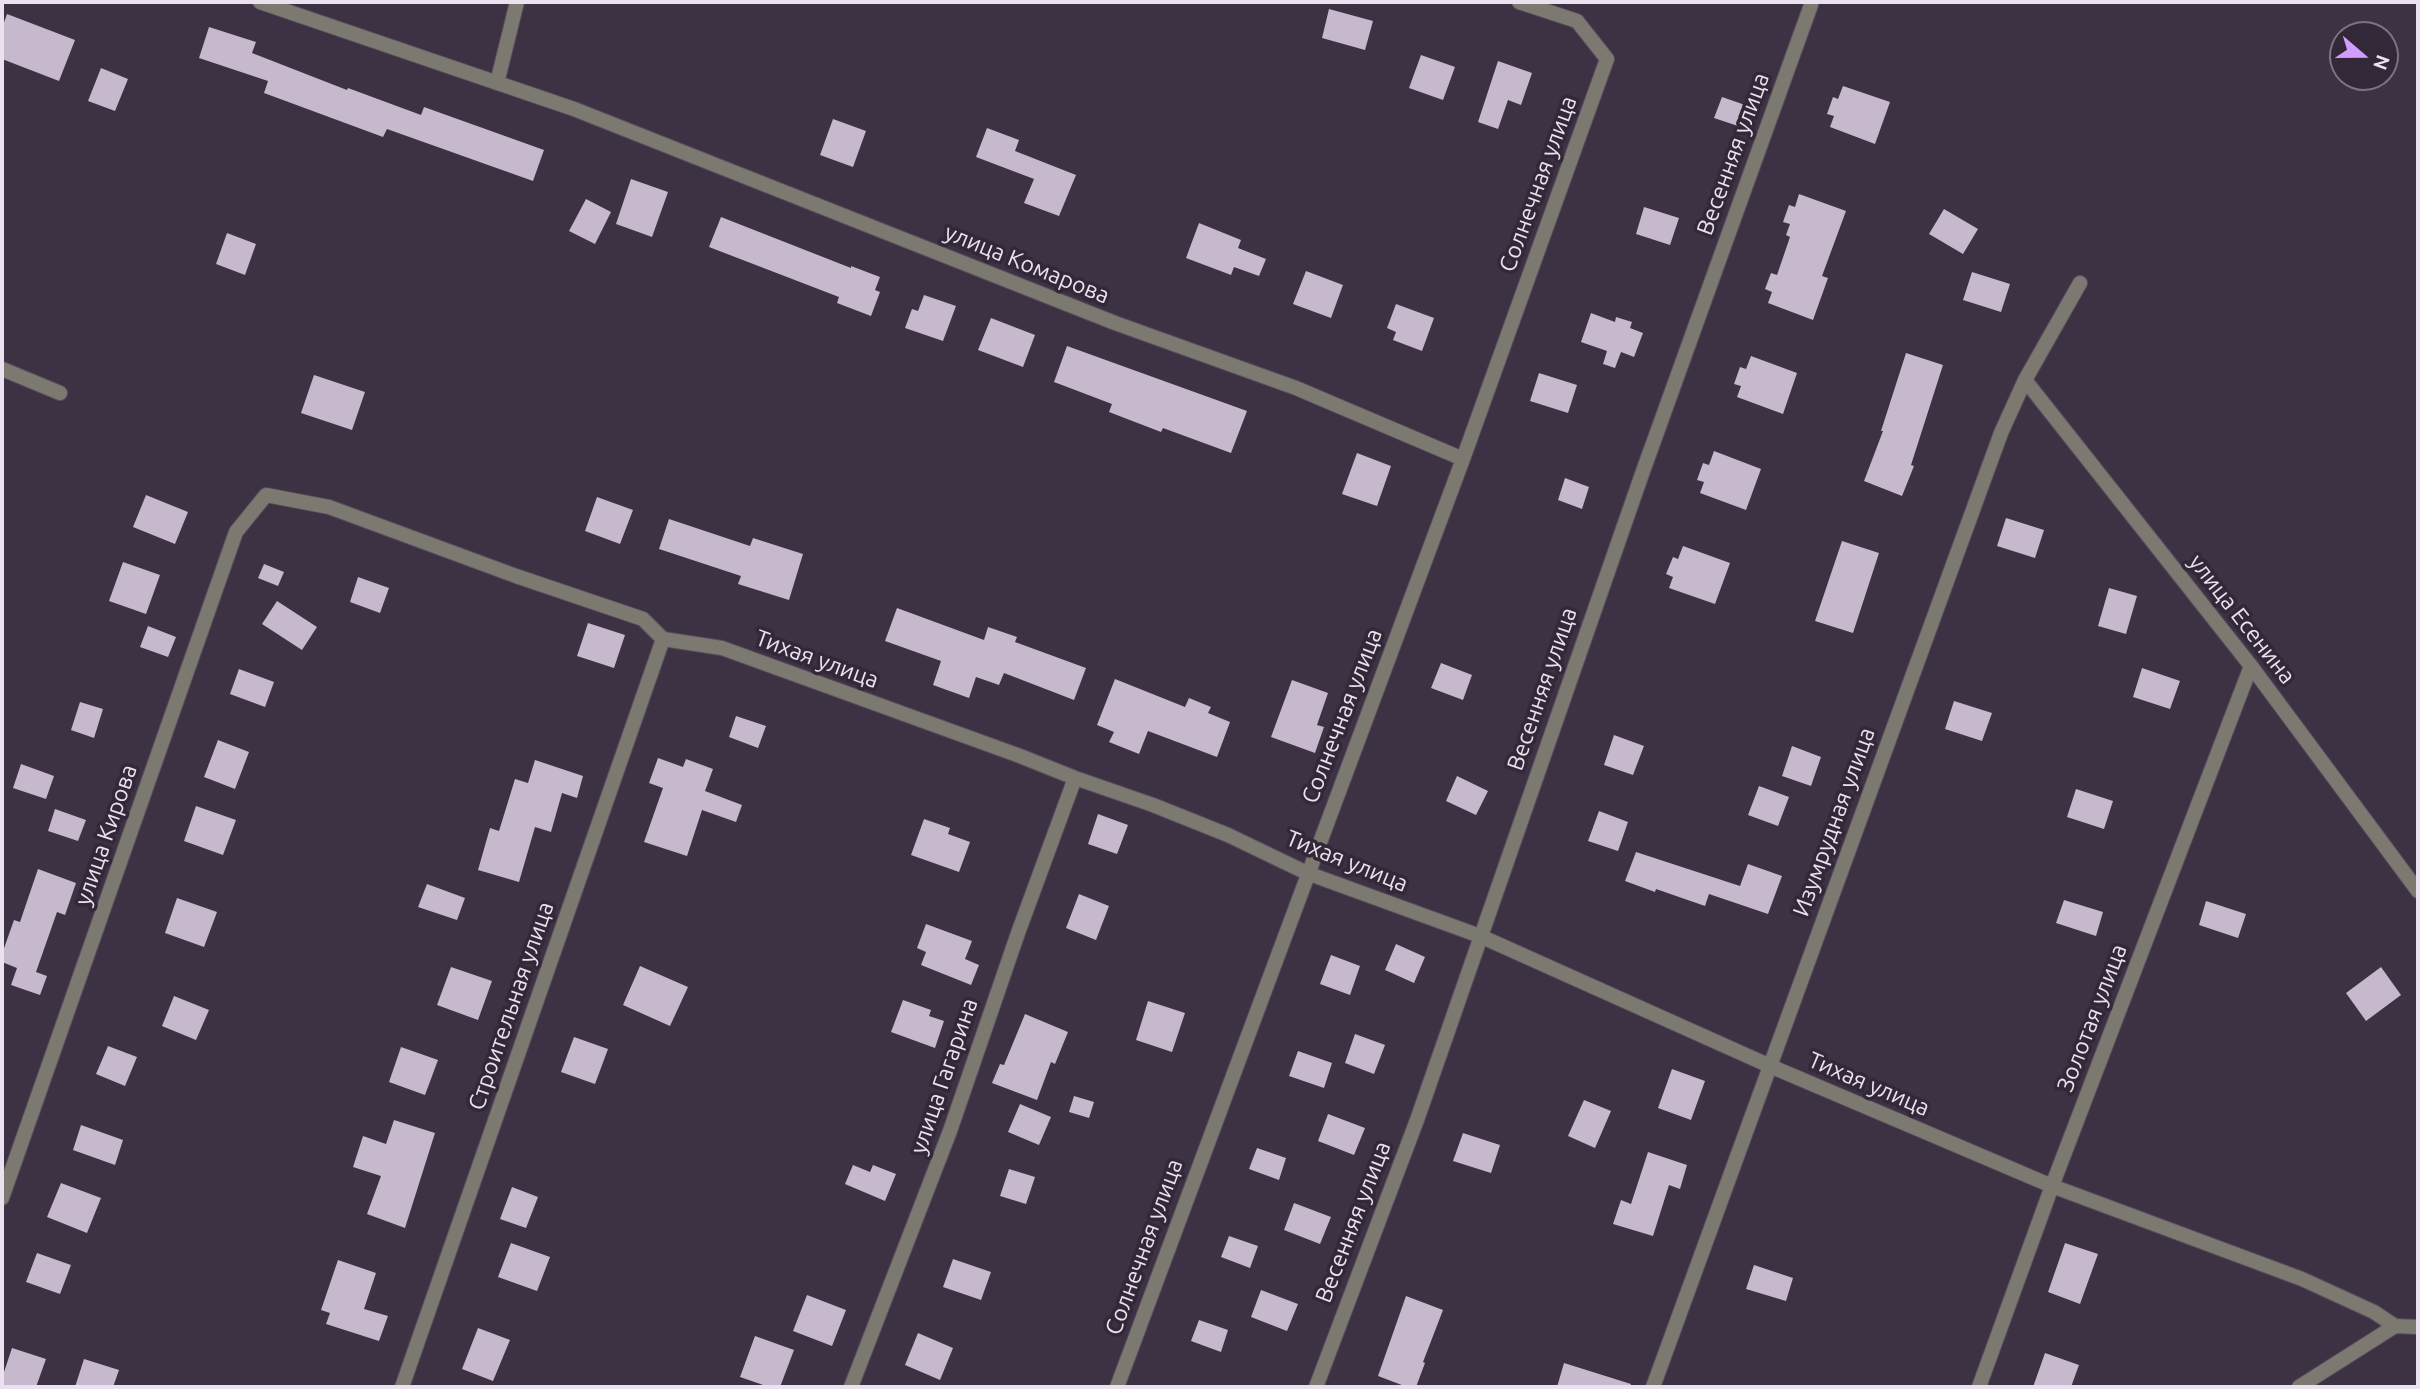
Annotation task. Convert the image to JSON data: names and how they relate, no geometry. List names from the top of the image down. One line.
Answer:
{"streets":{"street":["Весенняя улица","Солнечная улица","улица Комарова","улица Есенина","Тихая улица","Изумрудная улица","улица Кирова","Строительная улица","Золотая улица","улица Гагарина"]},"crossings":[["Весенняя улица","Тихая улица"],["Солнечная улица","улица Комарова"],["Солнечная улица","Тихая улица"],["улица Есенина","Изумрудная улица"],["улица Есенина","Золотая улица"],["Тихая улица","Изумрудная улица"],["Тихая улица","улица Кирова"],["Тихая улица","Строительная улица"],["Тихая улица","Золотая улица"],["Тихая улица","улица Гагарина"],["улица Кирова","Строительная улица"]],"north":"right"}
